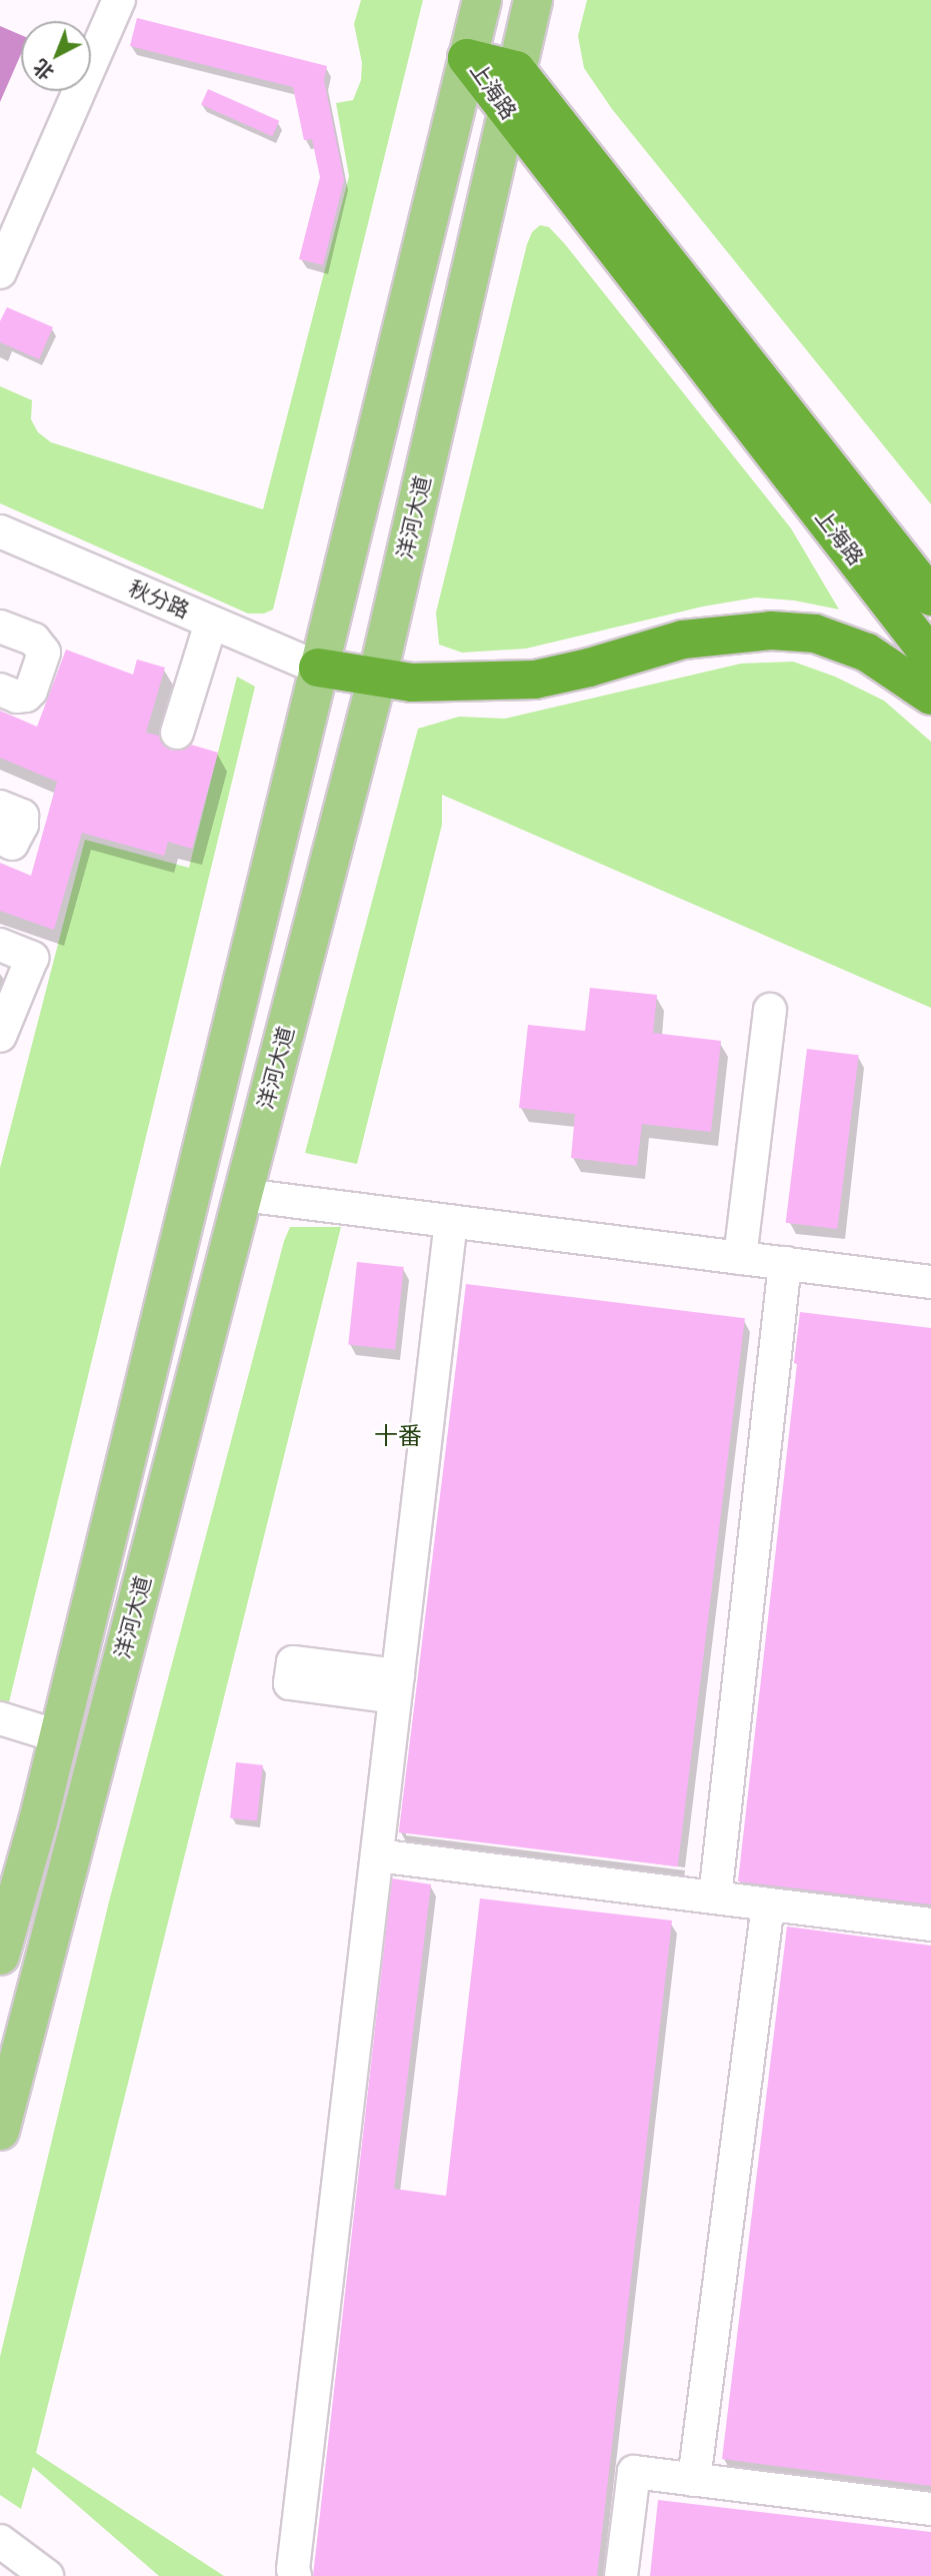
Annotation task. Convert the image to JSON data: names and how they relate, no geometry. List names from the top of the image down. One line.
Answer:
{"streets":{"highway":["上海路"],"main road":["洋河大道"],"street":["秋分路"]},"crossings":[["上海路","洋河大道"],["洋河大道","秋分路"]],"districts":["十番"],"north":"bottom left"}
